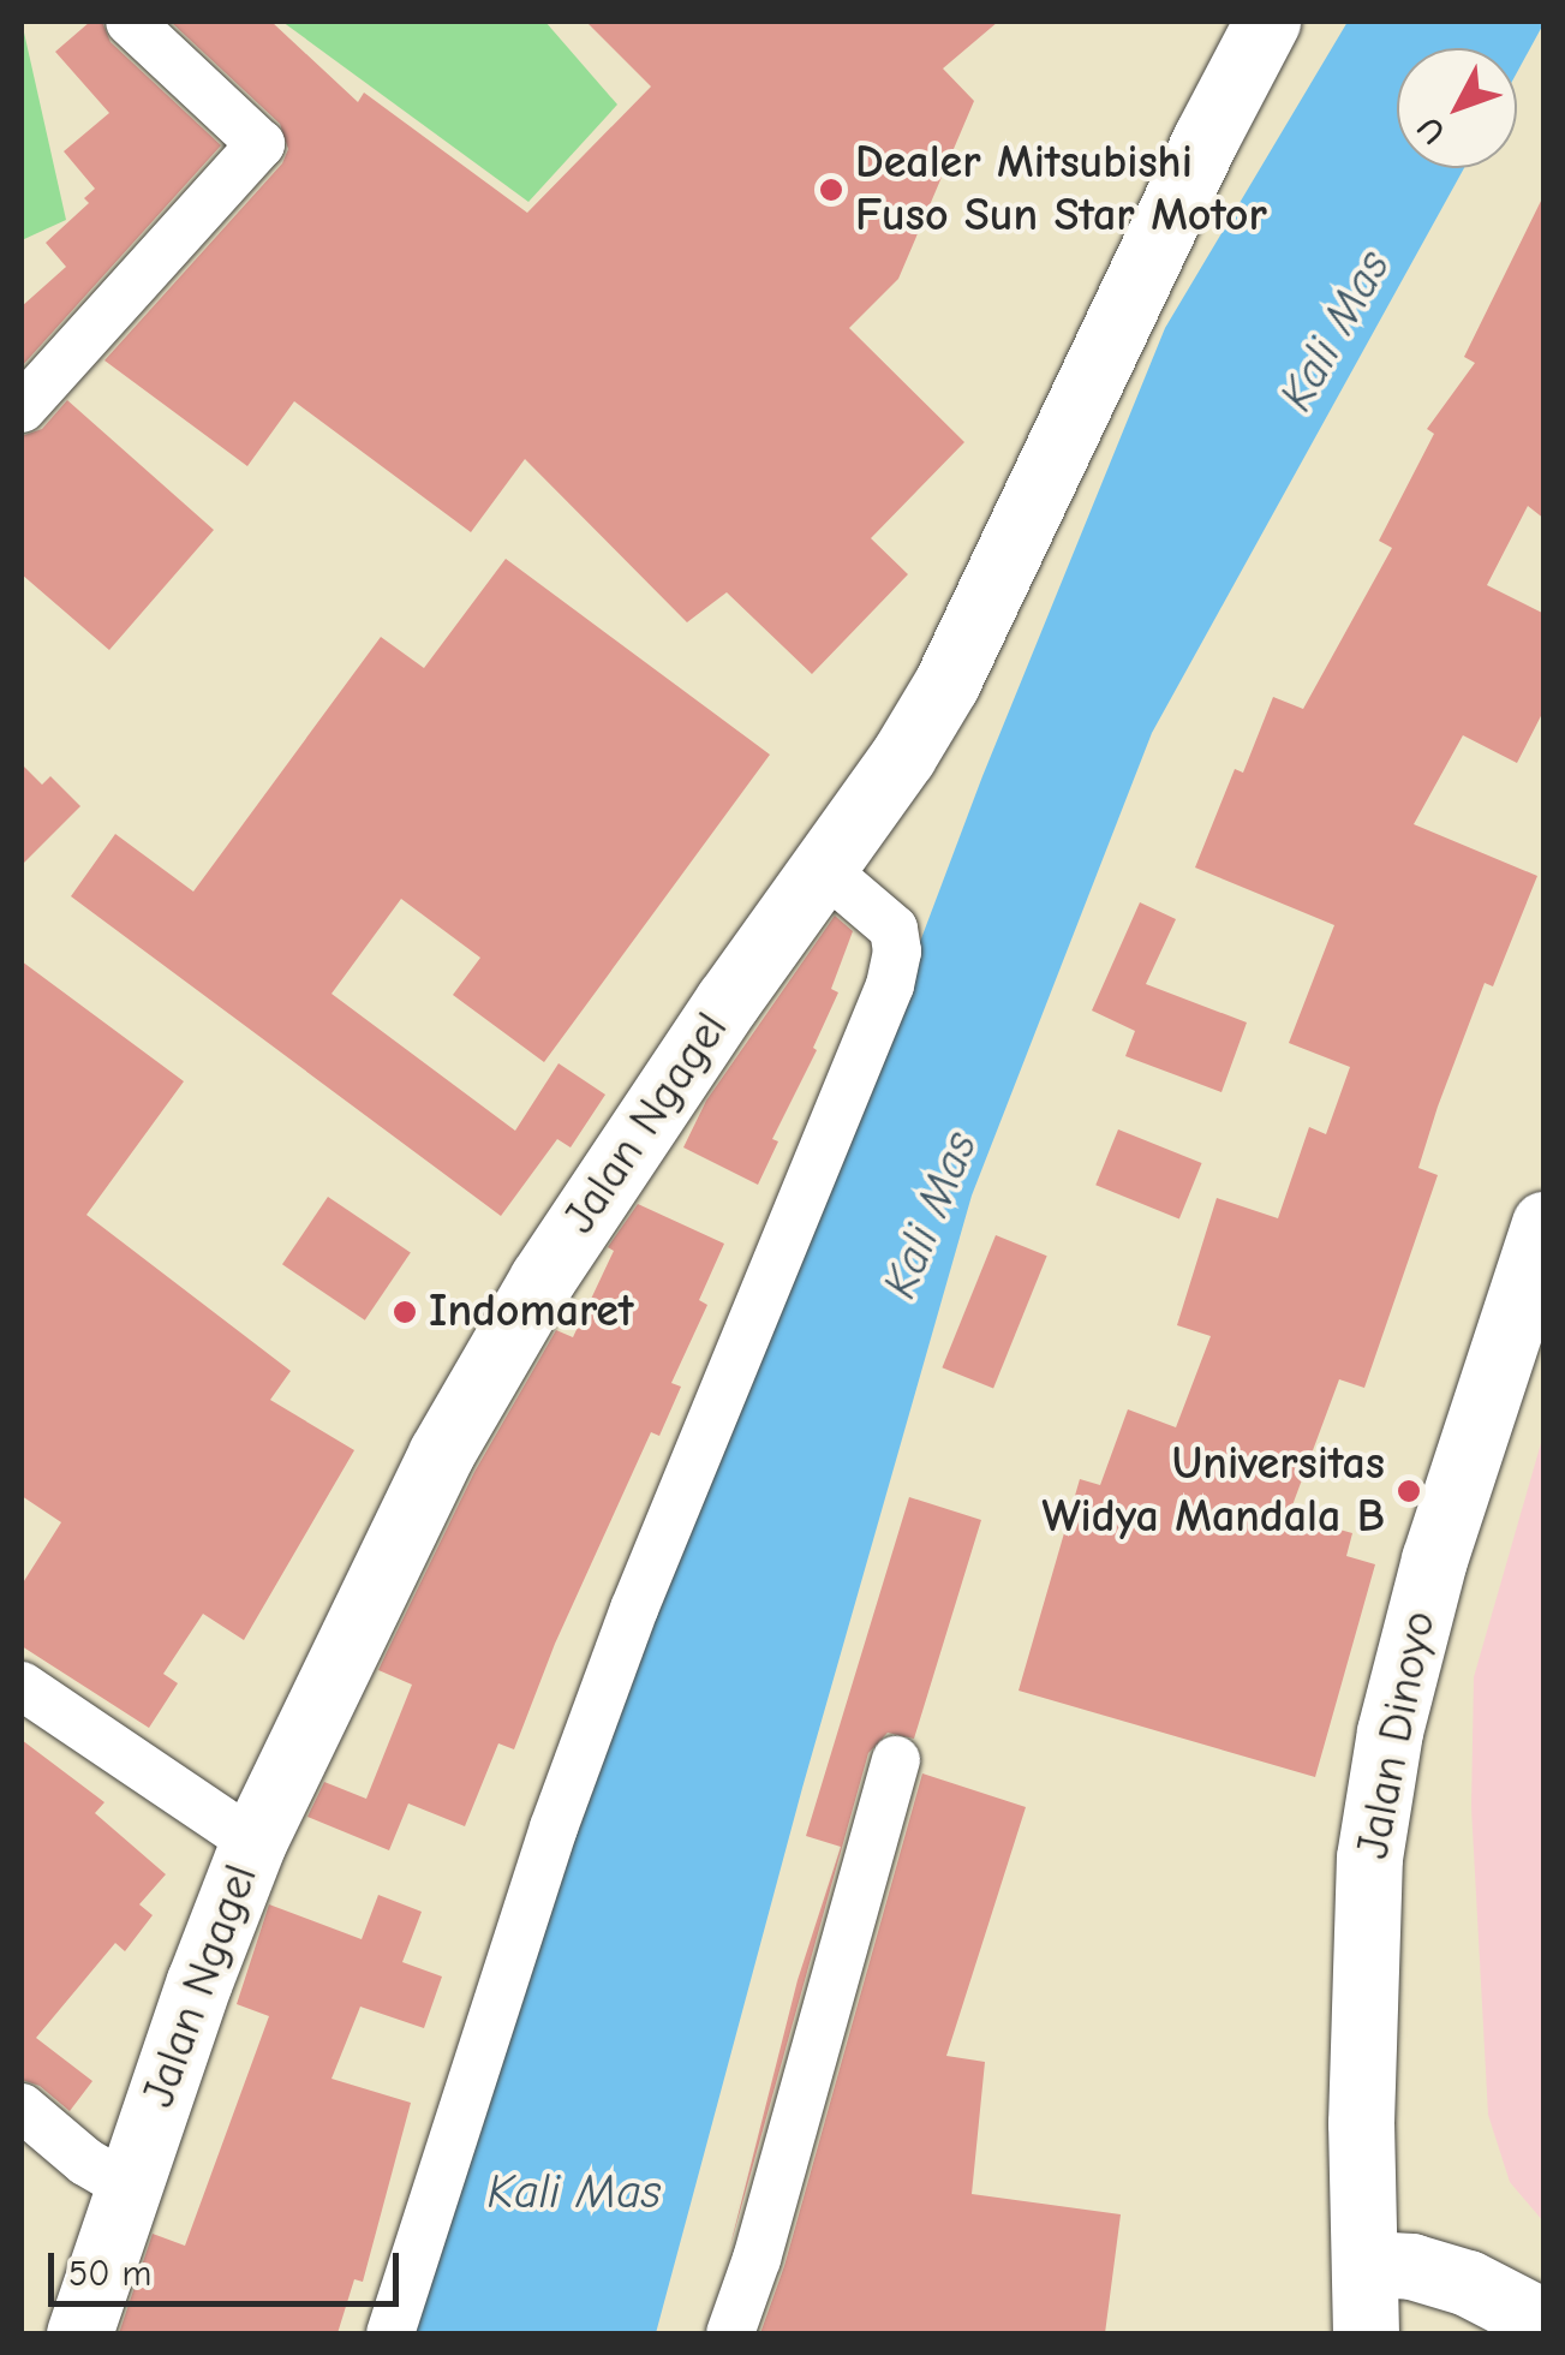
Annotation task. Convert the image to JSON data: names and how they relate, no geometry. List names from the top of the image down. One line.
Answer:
{"streets":{"main road":["Jalan Ngagel","Jalan Dinoyo"]},"water":["Kali Mas"],"places":["Dealer Mitsubishi Fuso Sun Star Motor","Indomaret","Universitas Widya Mandala B"],"scale_bar":"50 m","north":"bottom left"}
